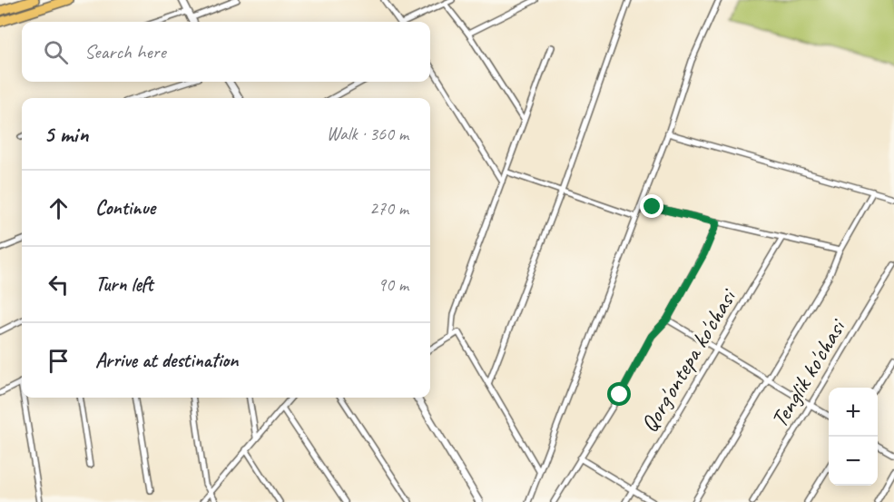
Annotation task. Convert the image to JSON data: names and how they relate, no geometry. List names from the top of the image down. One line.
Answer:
{"streets":{"street":["Qorg'ontepa ko'chasi","Tenglik ko'chasi"]},"page":{"search":"Search here","heading":["5 min","Walk · 360 m"],"list":[["Continue","270 m"],["Turn left","90 m"],"Arrive at destination"],"map_buttons":["+","−"]}}
